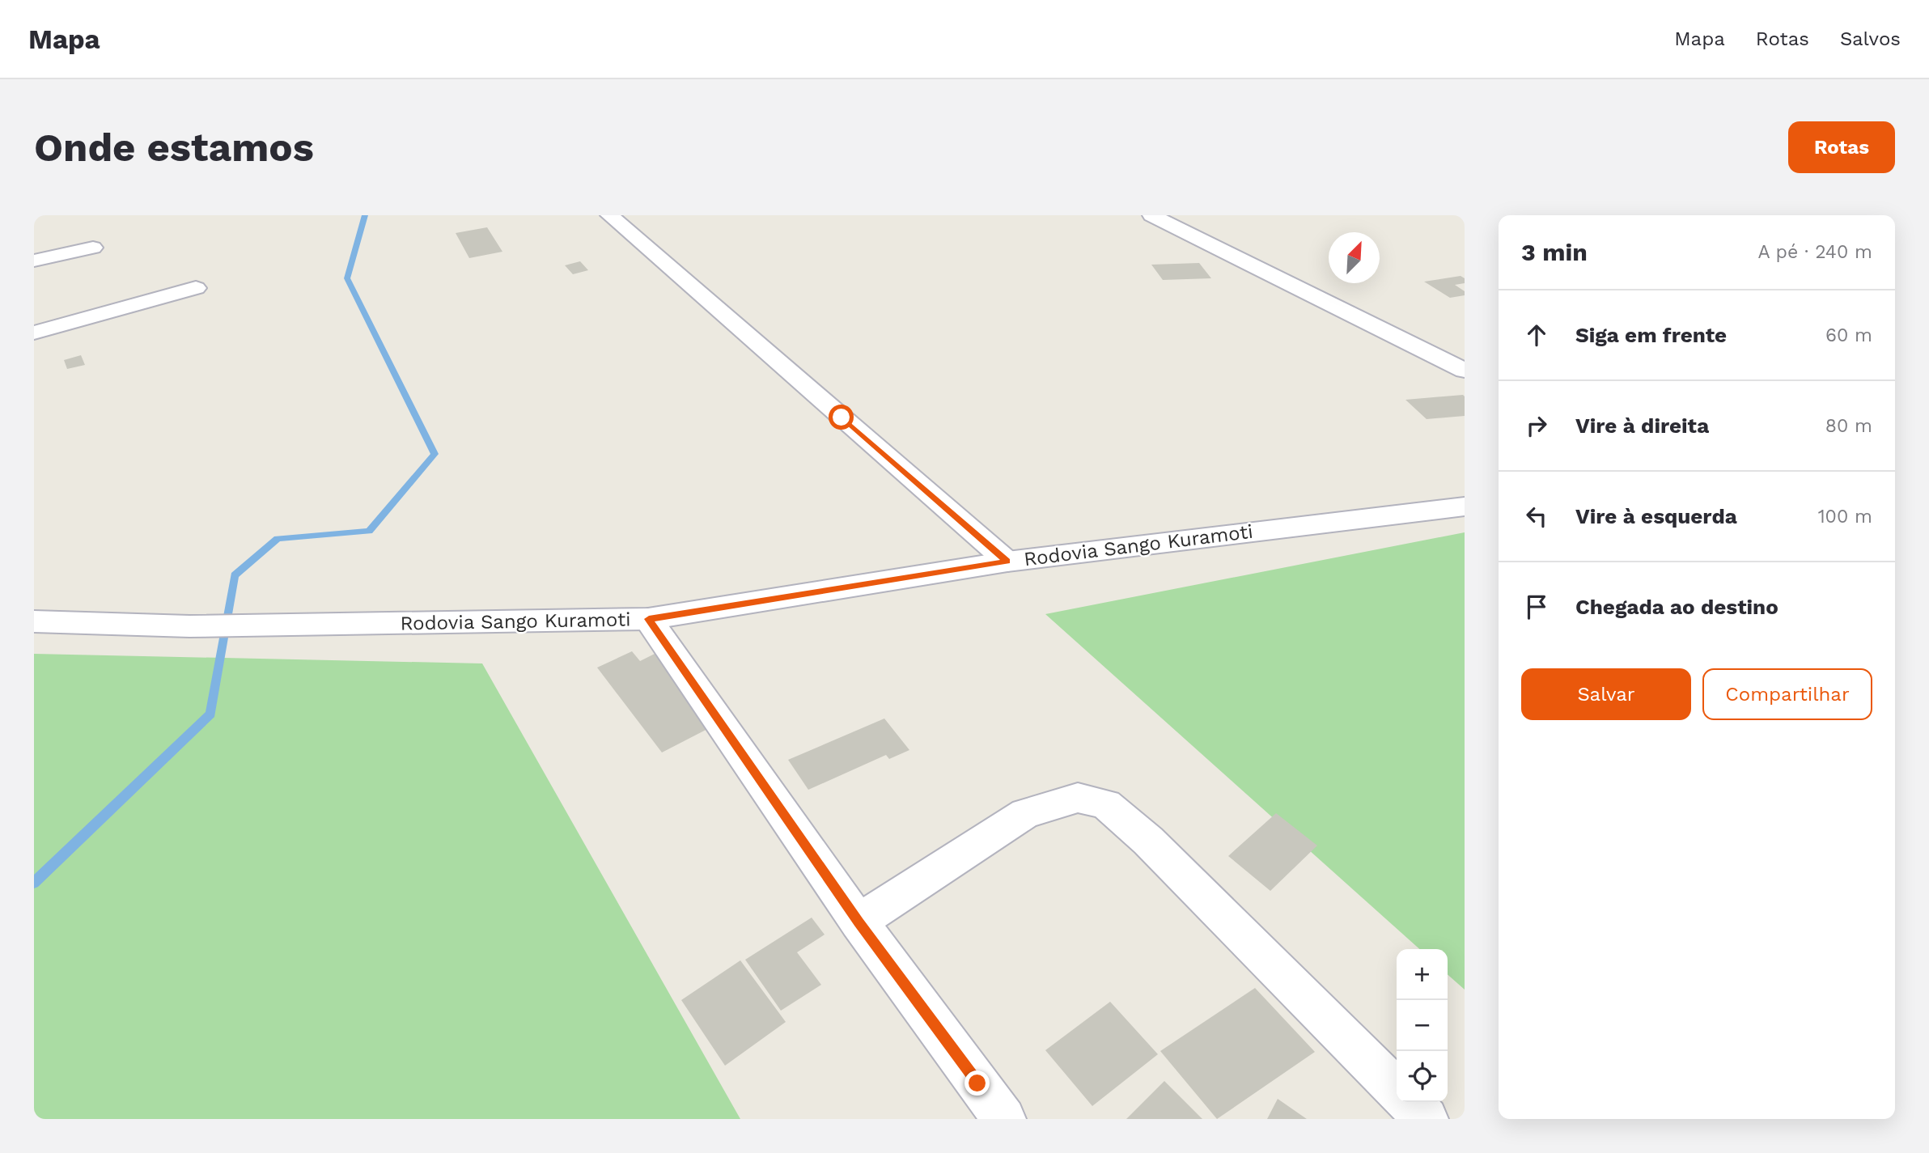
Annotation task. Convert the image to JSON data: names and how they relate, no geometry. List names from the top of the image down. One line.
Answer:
{"streets":{"street":["Rodovia Sango Kuramoti"]},"north":"top right","page":{"header":"Mapa","nav":["Mapa","Rotas","Salvos"],"buttons":["Rotas",["Salvar","Compartilhar"]],"title":"Onde estamos","heading":["3 min","A pé · 240 m"],"list":[["Siga em frente","60 m"],["Vire à direita","80 m"],["Vire à esquerda","100 m"],"Chegada ao destino"],"map_buttons":["+","−"]}}
